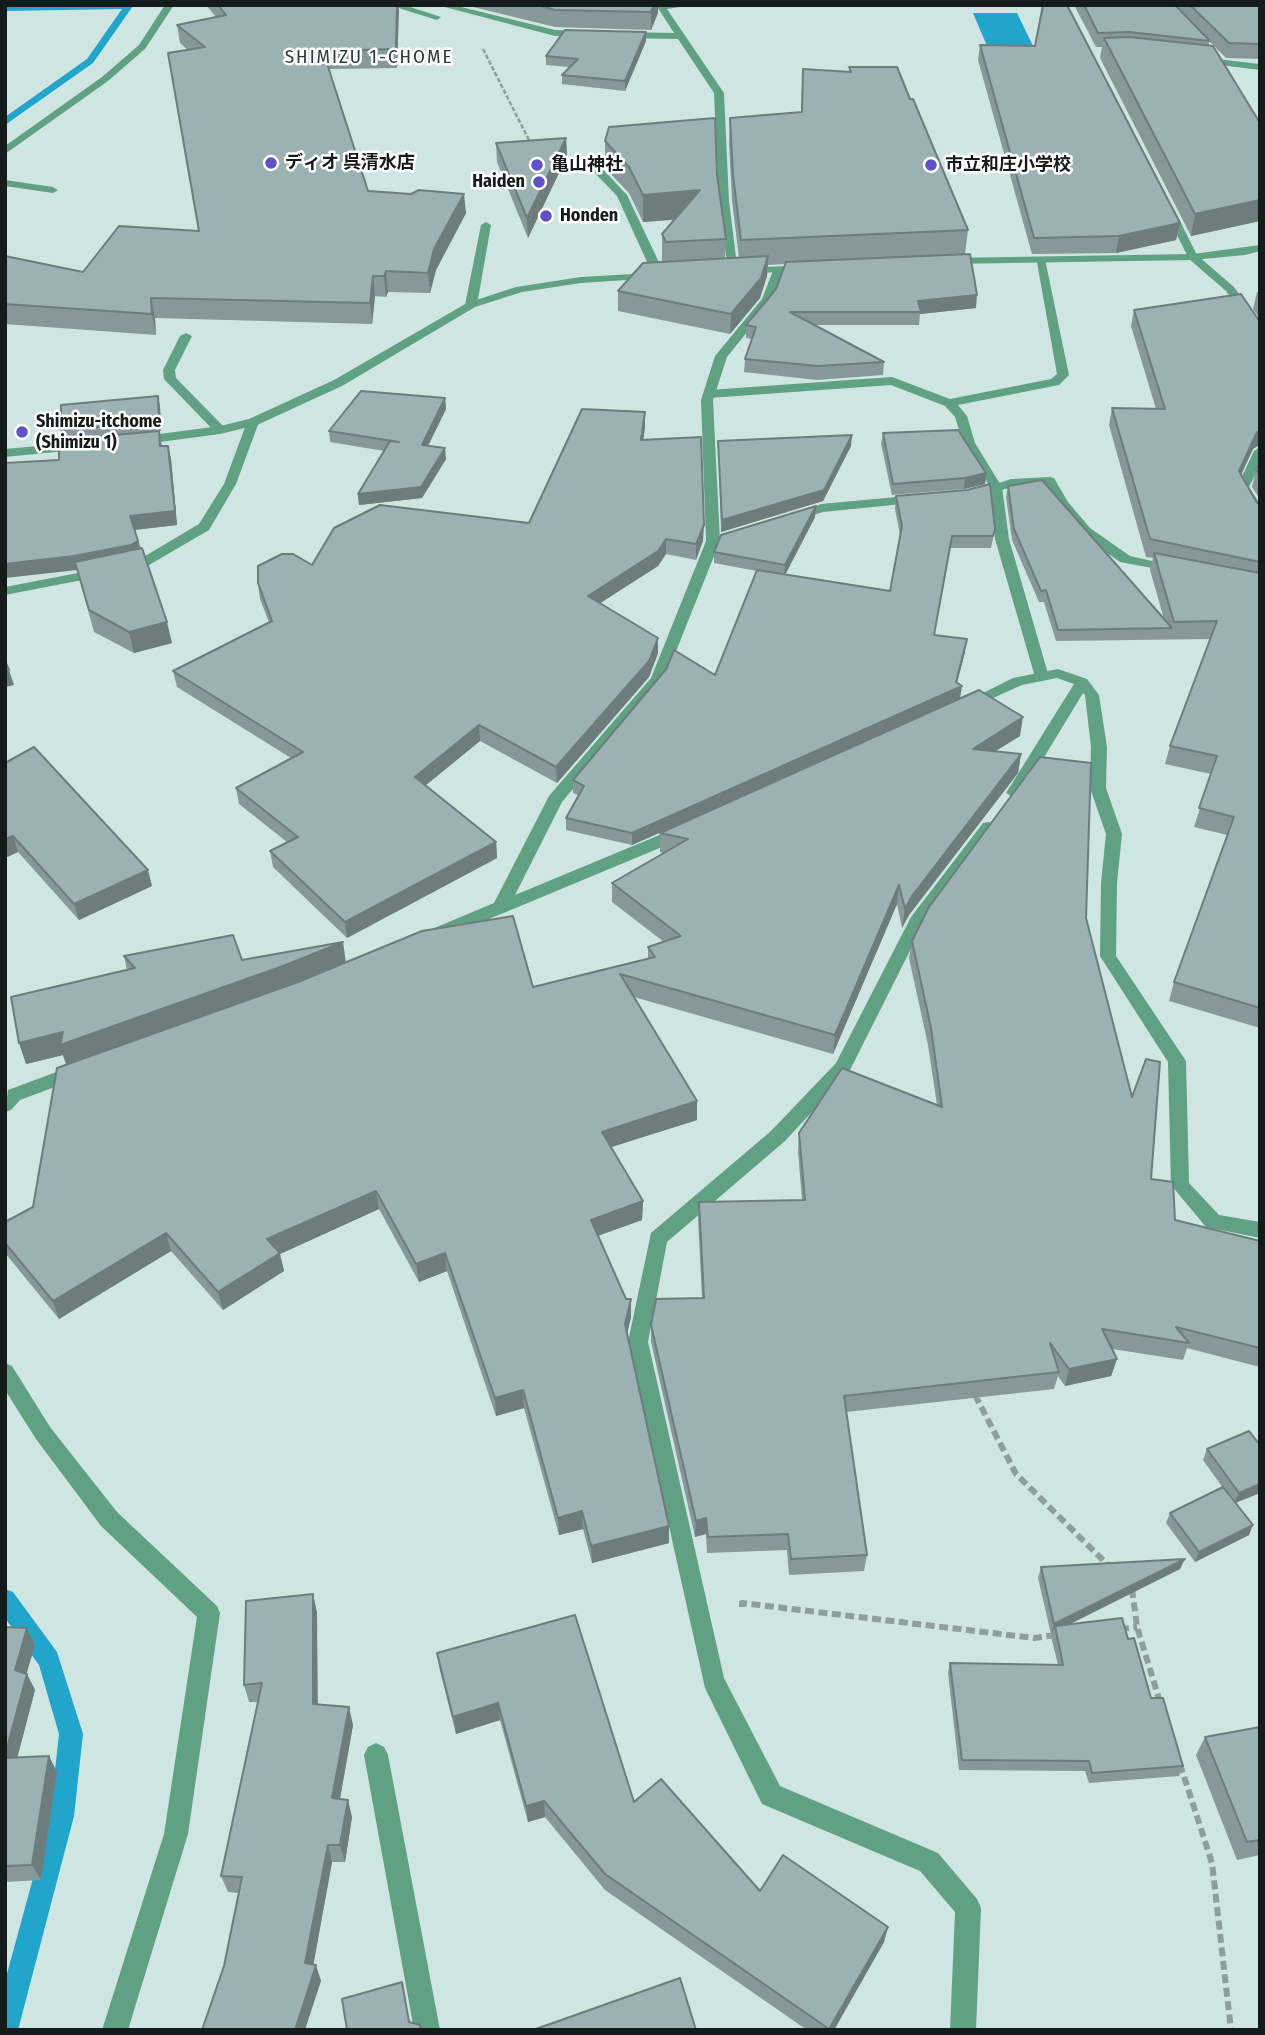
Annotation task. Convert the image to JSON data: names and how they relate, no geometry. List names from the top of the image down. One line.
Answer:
{"districts":["SHIMIZU 1-CHOME"],"places":["ディオ 呉清水店","亀山神社","市立和庄小学校","Haiden","Honden","Shimizu-itchome (Shimizu 1)"]}
